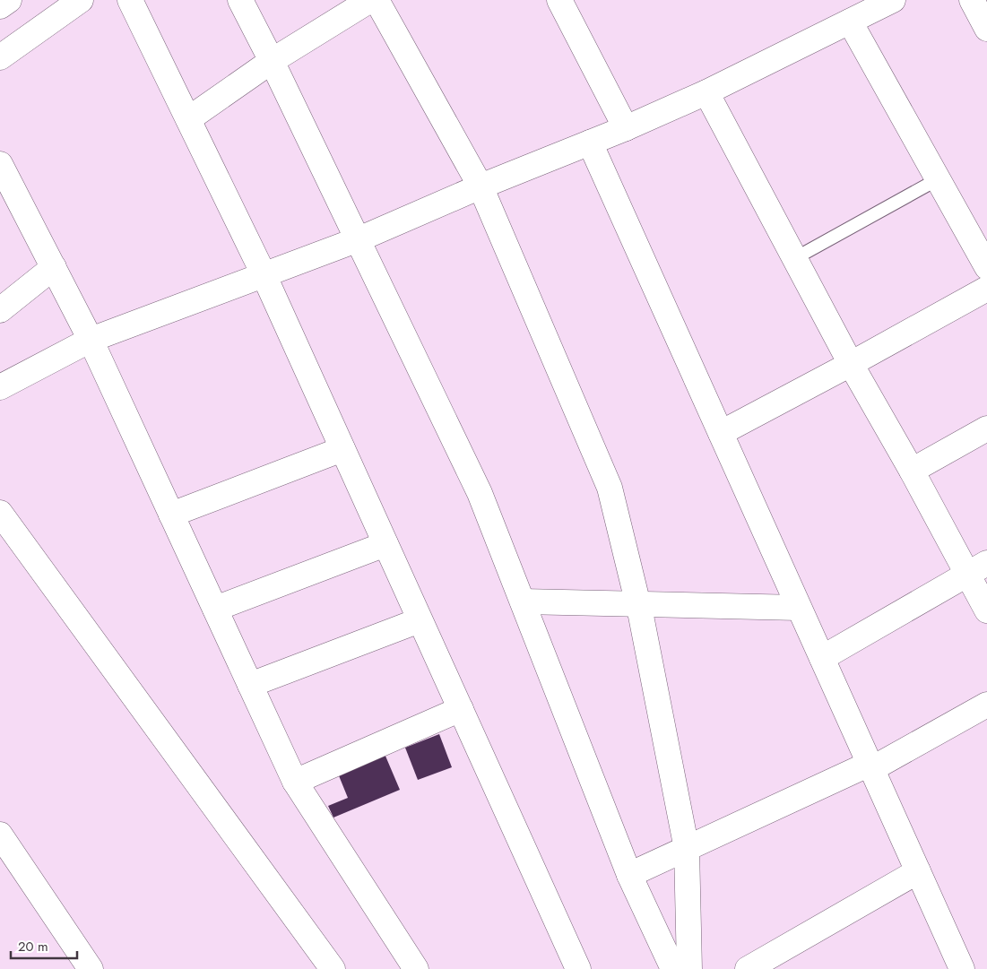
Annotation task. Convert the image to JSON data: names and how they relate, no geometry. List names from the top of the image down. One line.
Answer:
{"scale_bar":"20 m"}
